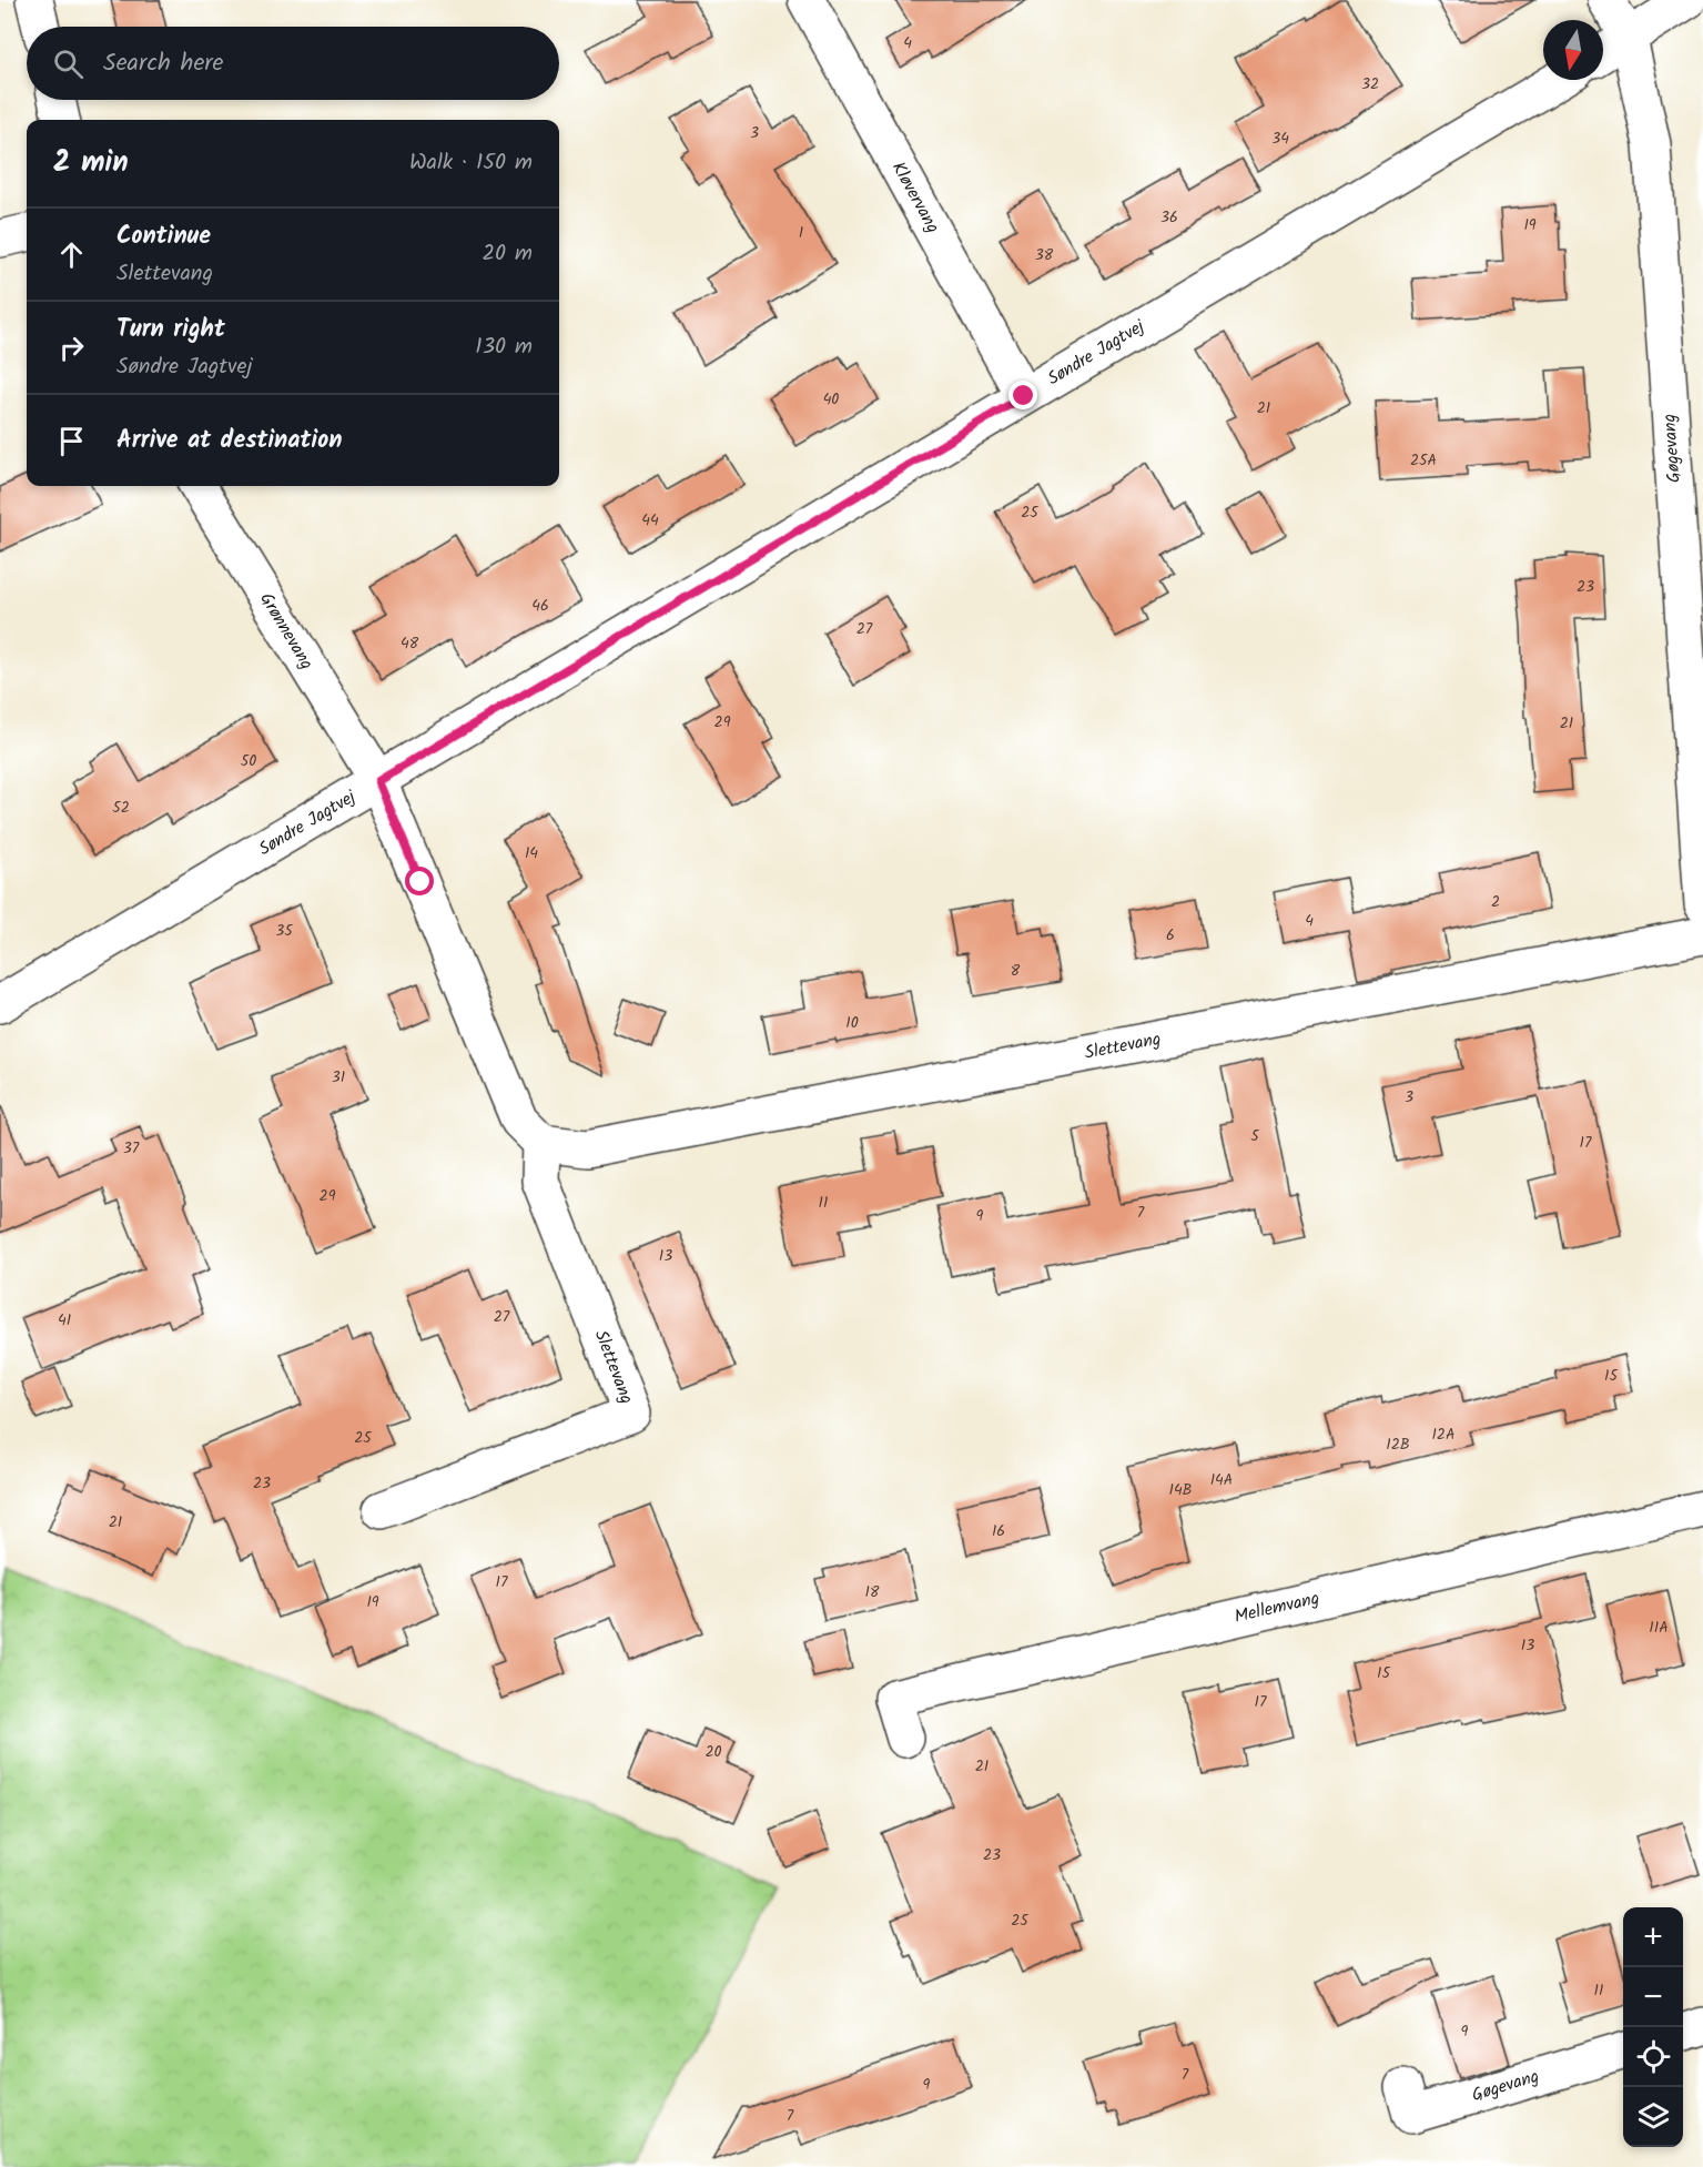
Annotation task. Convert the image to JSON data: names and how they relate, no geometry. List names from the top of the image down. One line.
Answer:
{"streets":{"street":["Kløvervang","Søndre Jagtvej","Gøgevang","Grønnevang","Slettevang","Mellemvang"]},"crossings":[["Kløvervang","Søndre Jagtvej"],["Søndre Jagtvej","Grønnevang"]],"house_numbers":["4","32","3","34","36","19","1","38","40","21","25A","25","44","23","46","27","48","29","21","50","52","14","2","4","35","6","8","10","31","3","5","17","37","29","11","7","9","13","27","41","15","12A","25","12B","14A","23","14B","21","16","17","18","19","11A","13","15","17","20","21","23","25","11","9","7","9","7"],"north":"bottom","page":{"search":"Search here","heading":["2 min","Walk · 150 m"],"list":[["Continue","Slettevang","20 m"],["Turn right","Søndre Jagtvej","130 m"],"Arrive at destination"],"map_buttons":["+","−"]}}
